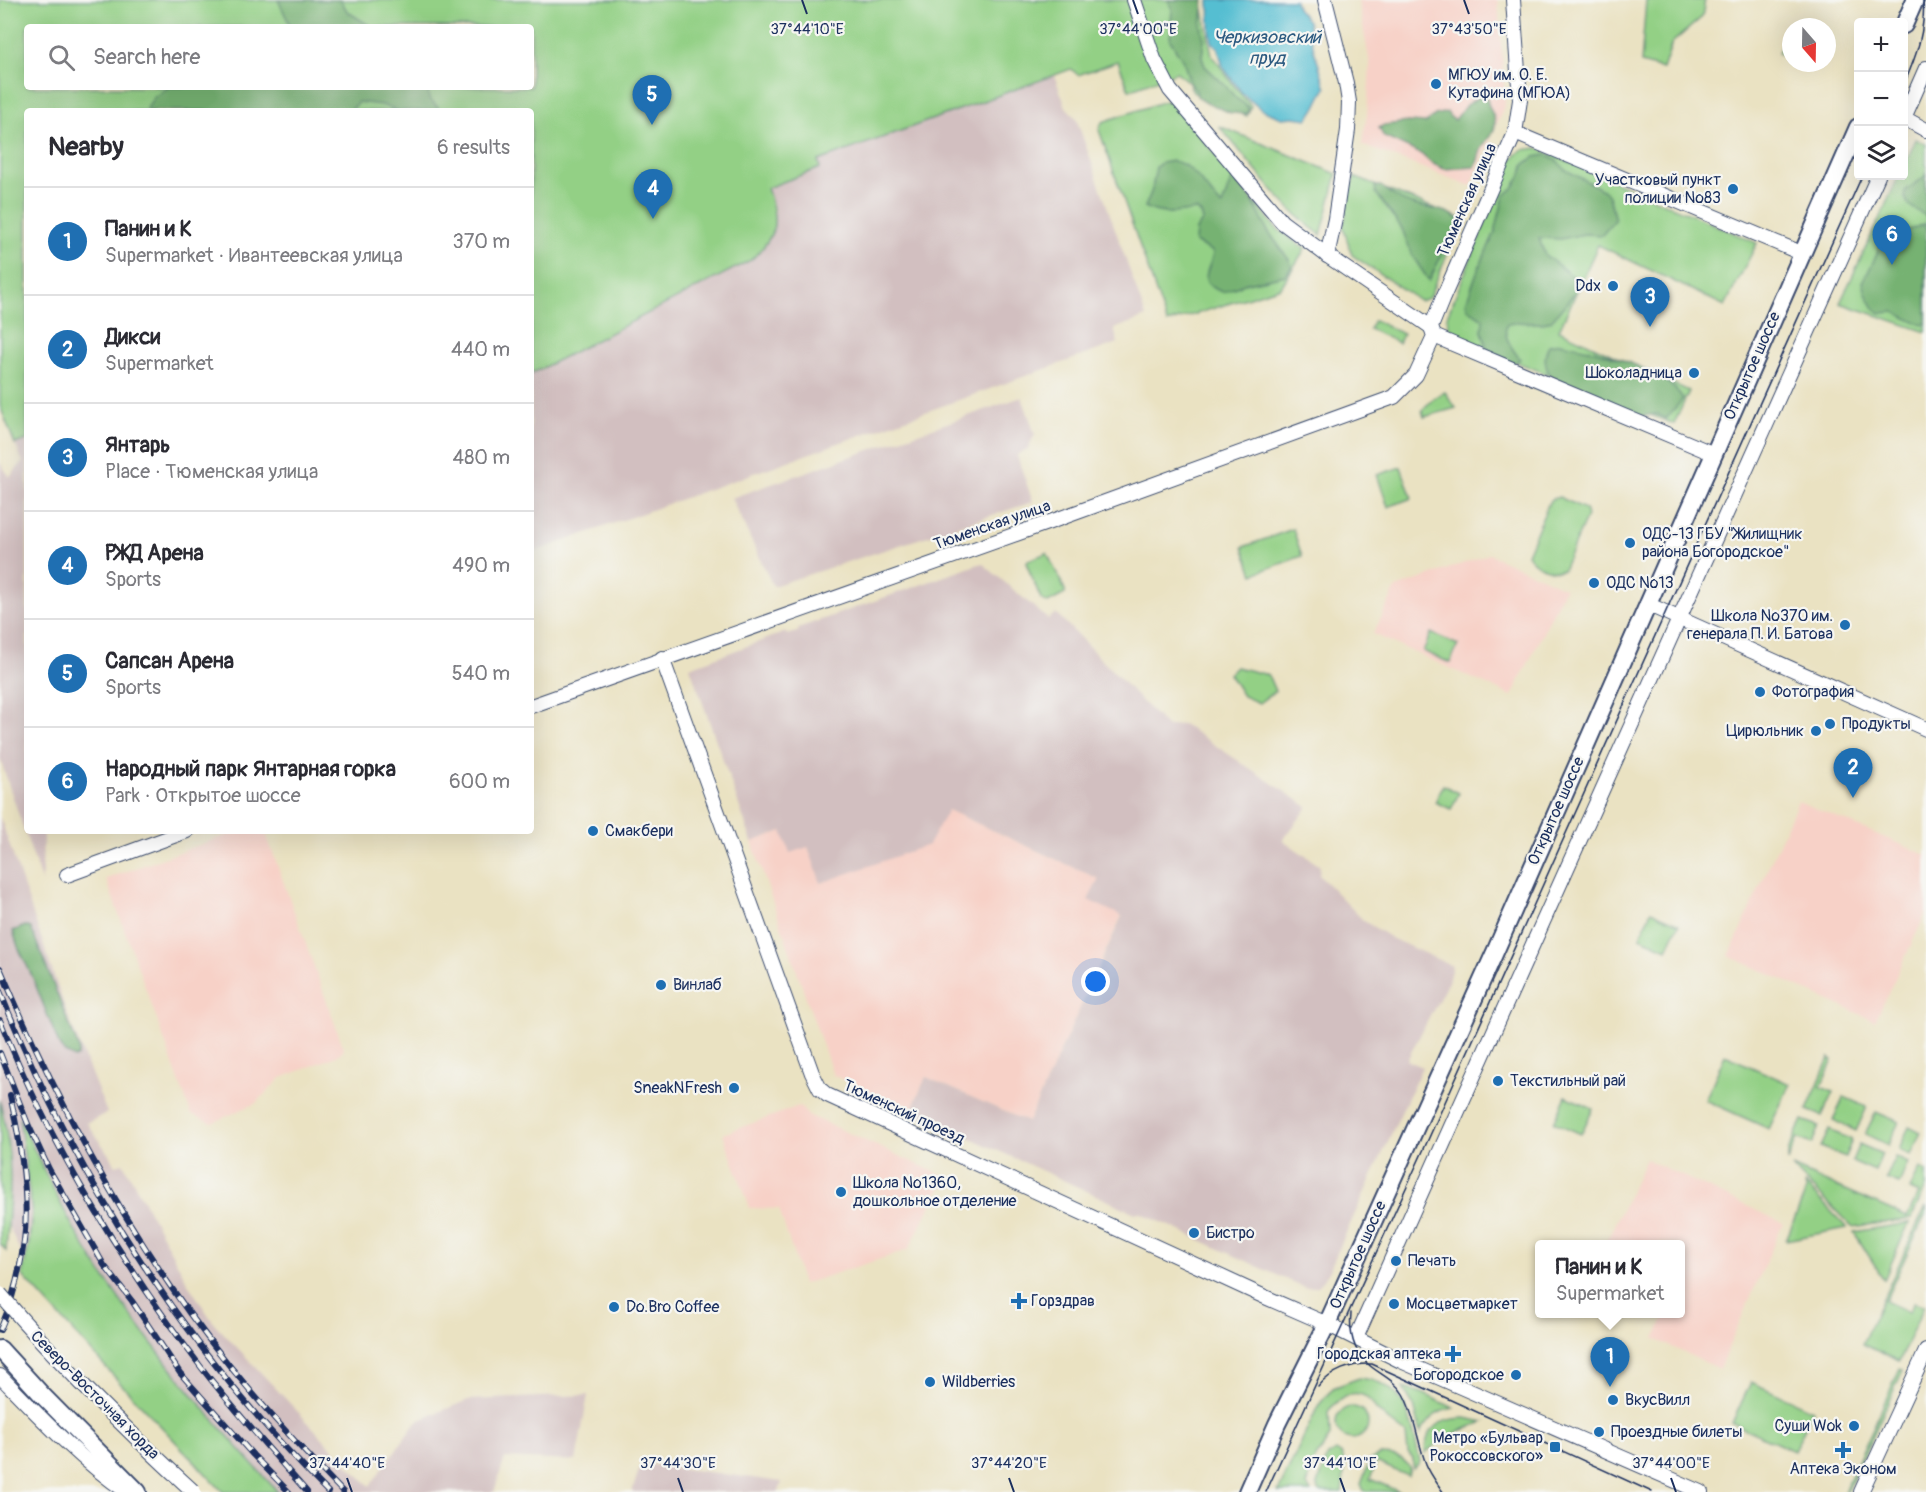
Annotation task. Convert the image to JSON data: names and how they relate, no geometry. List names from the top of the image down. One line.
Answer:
{"streets":{"main road":["Открытое шоссе"],"street":["Тюменская улица","Тюменский проезд","Северо-Восточная хорда"]},"crossings":[["Тюменская улица","Открытое шоссе"],["Тюменская улица","Тюменский проезд"],["Открытое шоссе","Тюменский проезд"]],"water":["Черкизовский пруд"],"places":{"other":["МГЮУ им. О. Е. Кутафина (МГЮА)","Участковый пункт полиции №83","Ddx","Шоколадница","ОДС-13 ГБУ \"Жилищник района Богородское\"","ОДС №13","Школа №370 им. генерала П. И. Батова","Фотография","Продукты","Цирюльник","Смакбери","Винлаб","Текстильный рай","SneakNFresh","Школа №1360, дошкольное отделение","Бистро","Печать","Мосцветмаркет","Do.Bro Coffee","Богородское","Wildberries","ВкусВилл","Суши Wok","Проездные билеты"],"health":["Горздрав","Городская аптека","Аптека Эконом"],"transit":["Метро «Бульвар Рокоссовского»"]},"north":"bottom","page":{"map_buttons":["+","−"],"search":"Search here","pins":["5","4","6","3","2","1"],"heading":["Nearby","6 results"],"list":[{"mark":"1","name":"Панин и К","note":"Supermarket · Ивантеевская улица","value":"370 m"},{"mark":"2","name":"Дикси","note":"Supermarket","value":"440 m"},{"mark":"3","name":"Янтарь","note":"Place · Тюменская улица","value":"480 m"},{"mark":"4","name":"РЖД Арена","note":"Sports","value":"490 m"},{"mark":"5","name":"Сапсан Арена","note":"Sports","value":"540 m"},{"mark":"6","name":"Народный парк Янтарная горка","note":"Park · Открытое шоссе","value":"600 m"}],"popup":["Панин и К","Supermarket"]},"coordinates":["37°44'10\"E","37°44'00\"E","37°43'50\"E","37°44'40\"E","37°44'30\"E","37°44'20\"E"]}
